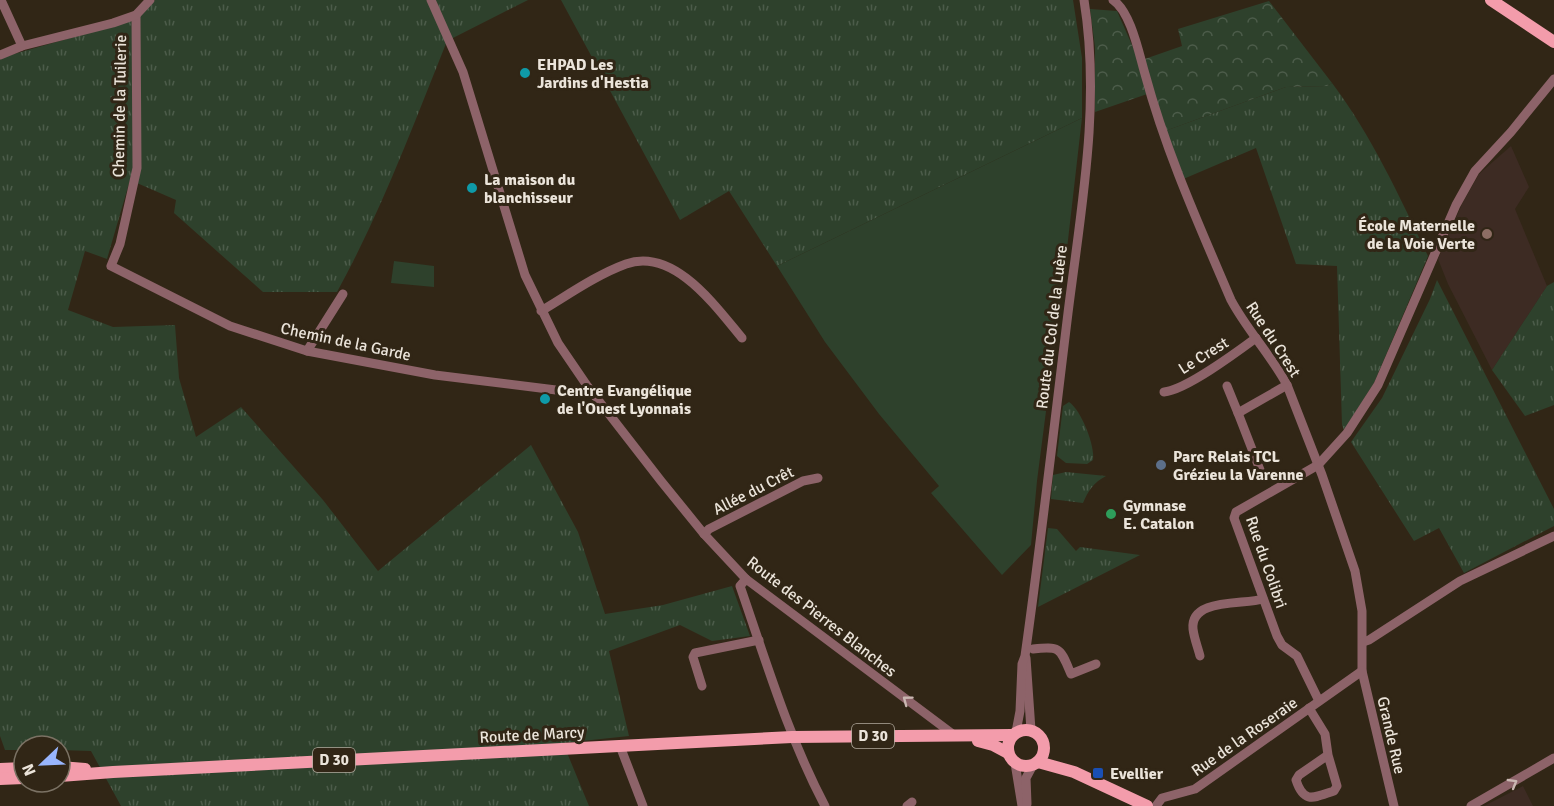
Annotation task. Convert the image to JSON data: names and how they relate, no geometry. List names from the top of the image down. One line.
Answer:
{"streets":{"main road":["Route de Marcy","D 30"],"street":["Chemin de la Tuilerie","Route du Col de la Luère","Rue du Crest","Chemin de la Garde","Le Crest","Allée du Crêt","Rue du Colibri","Route des Pierres Blanches","Grande Rue","Rue de la Roseraie"]},"crossings":[["Chemin de la Tuilerie","Chemin de la Garde"],["Route du Col de la Luère","Route de Marcy"],["Rue du Crest","Le Crest"],["Rue du Crest","Rue du Colibri"],["Rue du Crest","Grande Rue"],["Rue du Crest","Rue de la Roseraie"],["Chemin de la Garde","Route des Pierres Blanches"],["Allée du Crêt","Route des Pierres Blanches"],["Rue du Colibri","Rue de la Roseraie"],["Route des Pierres Blanches","Route de Marcy"],["Grande Rue","Rue de la Roseraie"]],"places":{"other":["EHPAD Les Jardins d'Hestia","La maison du blanchisseur","École Maternelle de la Voie Verte","Centre Evangélique de l'Ouest Lyonnais","Parc Relais TCL Grézieu la Varenne","Gymnase E. Catalon"],"transit":["Evellier"]},"north":"bottom left"}
